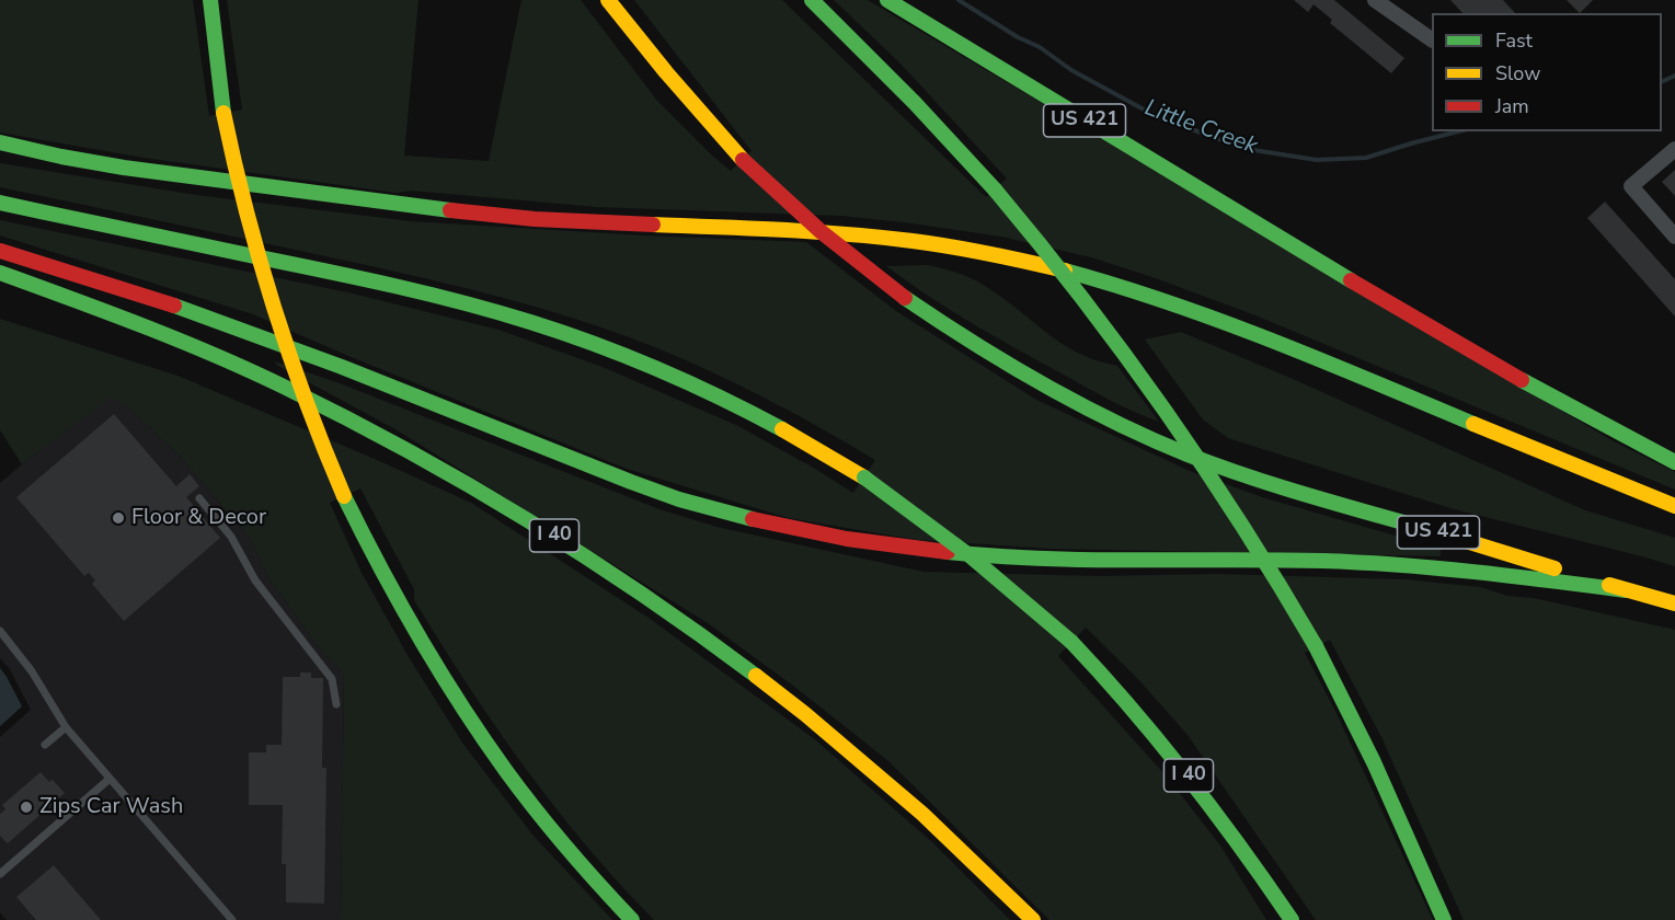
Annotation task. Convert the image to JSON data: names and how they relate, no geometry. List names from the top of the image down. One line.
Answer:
{"streets":{"highway":["US 421","I 40"]},"water":["Little Creek"],"places":["Floor & Decor","Zips Car Wash"],"legend":["Fast","Slow","Jam"]}
